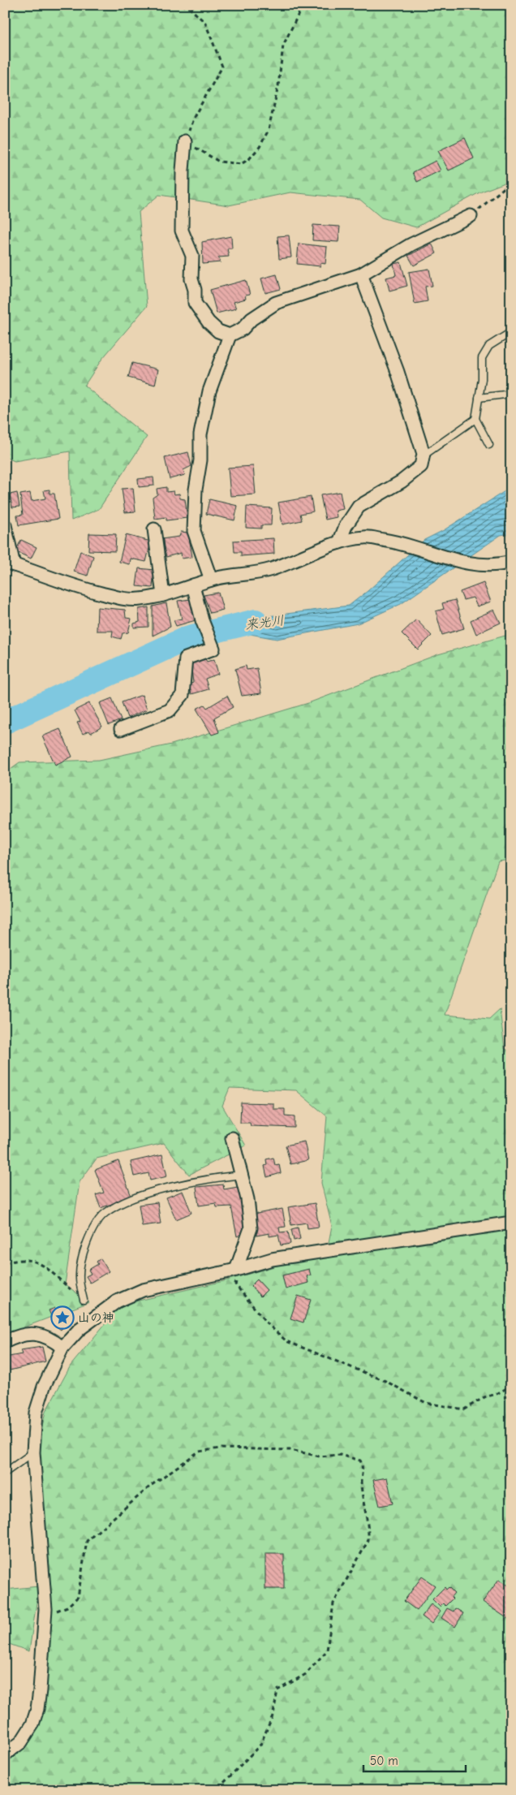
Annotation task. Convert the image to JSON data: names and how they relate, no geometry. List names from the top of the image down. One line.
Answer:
{"water":["来光川"],"places":{"place":["山の神"]},"scale_bar":"50 m"}
